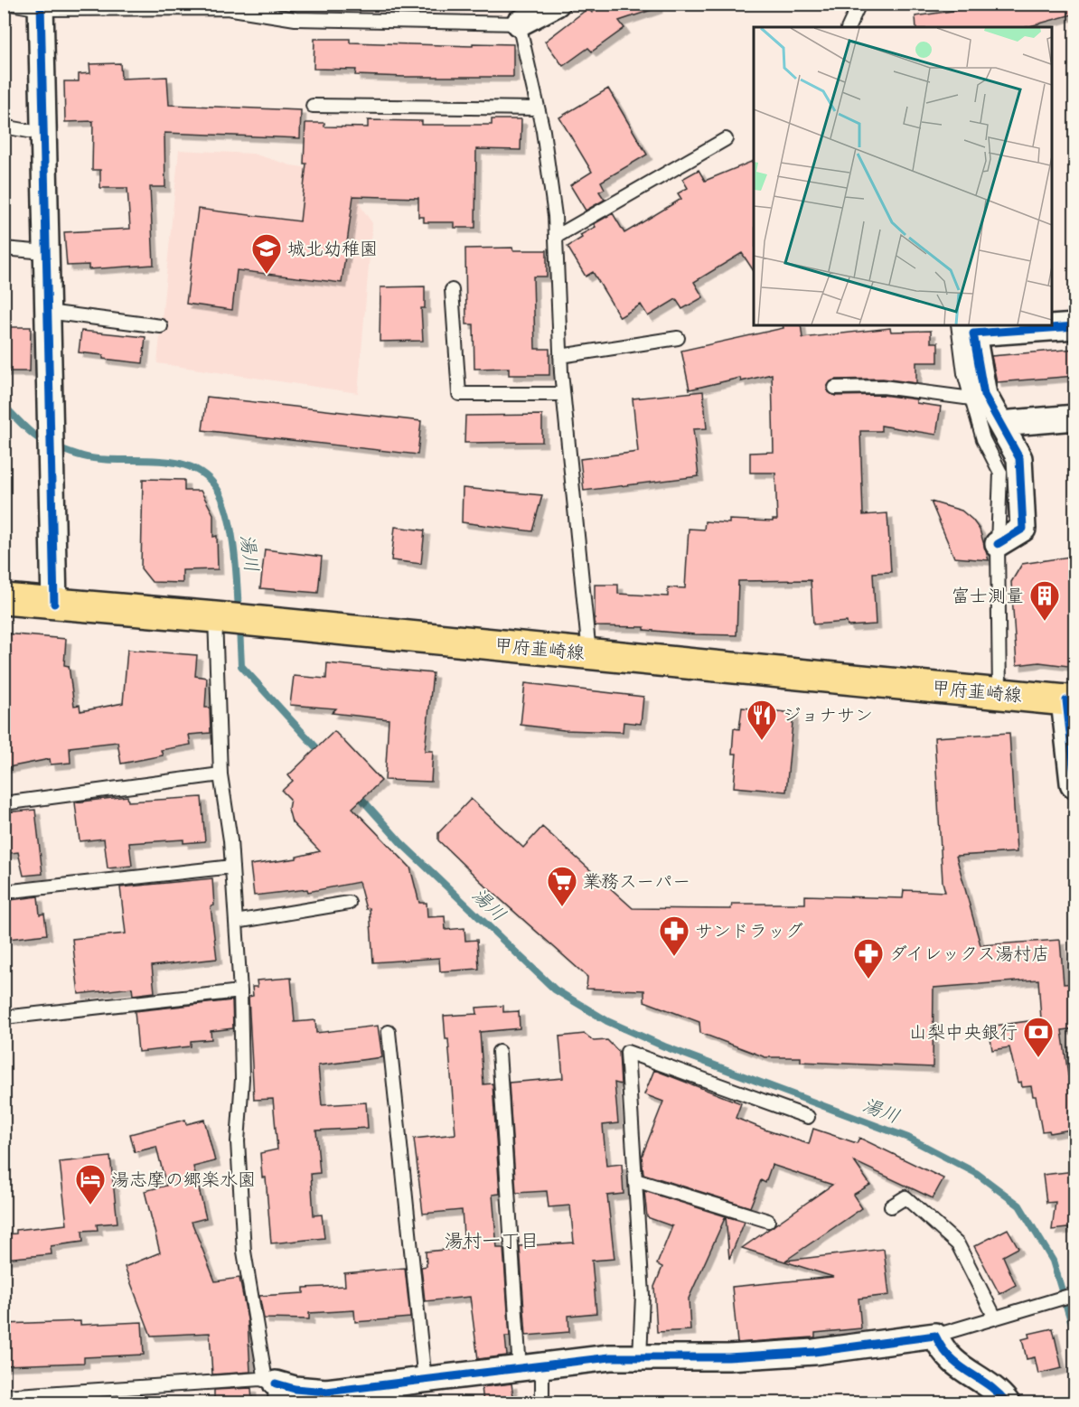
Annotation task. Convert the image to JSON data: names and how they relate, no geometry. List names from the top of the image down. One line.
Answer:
{"streets":{"main road":["甲府韮崎線"]},"districts":["湯村一丁目"],"water":["湯川"],"places":{"school or university":["城北幼稚園"],"building":["富士測量"],"restaurant":["ジョナサン"],"supermarket":["業務スーパー"],"pharmacy":["サンドラッグ","ダイレックス湯村店"],"bank":["山梨中央銀行"],"hotel":["湯志摩の郷楽水園"]}}
